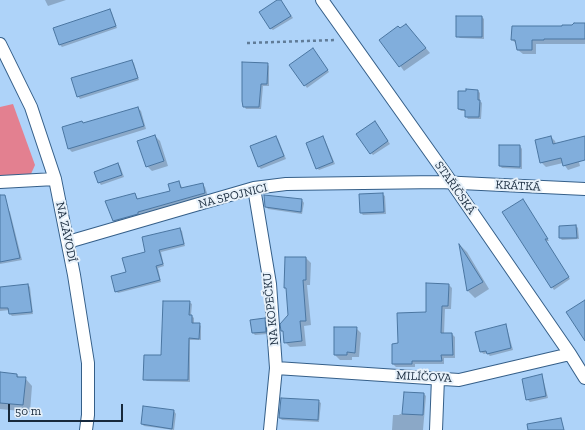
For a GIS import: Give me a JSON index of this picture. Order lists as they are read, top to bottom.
{
  "streets": {
    "street": [
      "KRÁTKÁ",
      "STAŘÍČSKÁ",
      "NA SPOJNICI",
      "NA ZÁVODÍ",
      "NA KOPEČKU",
      "MILÍČOVA"
    ]
  },
  "crossings": [
    ["KRÁTKÁ", "STAŘÍČSKÁ"],
    ["KRÁTKÁ", "NA SPOJNICI"],
    ["STAŘÍČSKÁ", "NA SPOJNICI"],
    ["STAŘÍČSKÁ", "MILÍČOVA"],
    ["NA SPOJNICI", "NA ZÁVODÍ"],
    ["NA SPOJNICI", "NA KOPEČKU"],
    ["NA KOPEČKU", "MILÍČOVA"]
  ],
  "scale_bar": "50 m"
}
